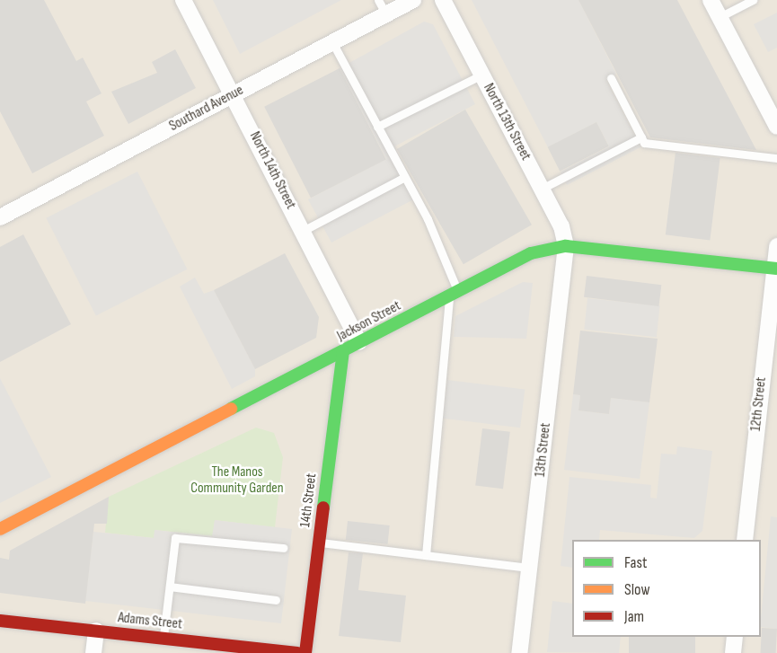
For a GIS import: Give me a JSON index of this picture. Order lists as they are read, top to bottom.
{
  "streets": {
    "street": [
      "Southard Avenue",
      "North 13th Street",
      "North 14th Street",
      "Jackson Street",
      "12th Street",
      "13th Street",
      "14th Street",
      "Adams Street"
    ]
  },
  "crossings": [
    ["Southard Avenue", "North 14th Street"],
    ["North 13th Street", "Jackson Street"],
    ["North 13th Street", "13th Street"],
    ["North 14th Street", "Jackson Street"],
    ["Jackson Street", "12th Street"],
    ["Jackson Street", "13th Street"],
    ["Jackson Street", "14th Street"]
  ],
  "parks": ["The Manos Community Garden"],
  "legend": ["Fast", "Slow", "Jam"]
}
